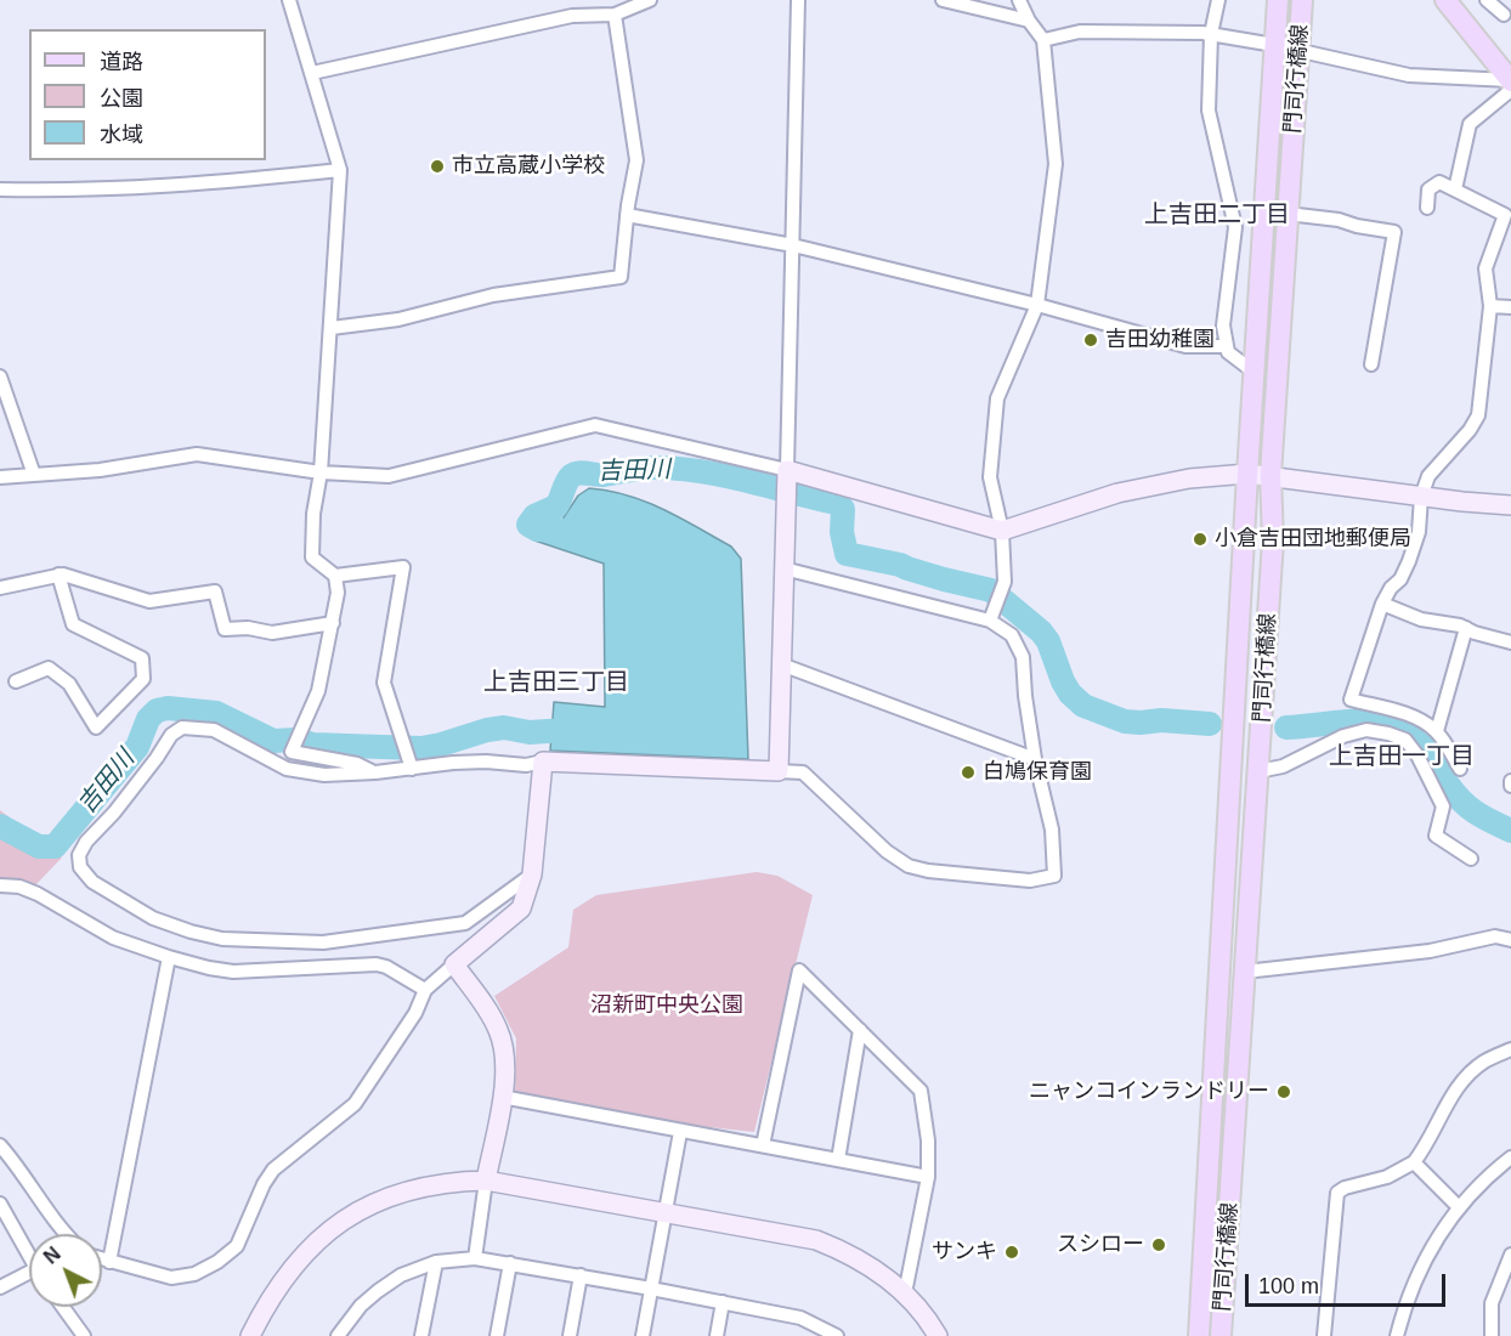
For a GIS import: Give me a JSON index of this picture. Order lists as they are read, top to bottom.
{
  "streets": {
    "main road": ["門司行橋線"]
  },
  "districts": ["上吉田二丁目", "上吉田三丁目", "上吉田一丁目"],
  "water": ["吉田川"],
  "parks": ["沼新町中央公園"],
  "places": [
    "市立高蔵小学校",
    "吉田幼稚園",
    "小倉吉田団地郵便局",
    "白鳩保育園",
    "ニャンコインランドリー",
    "スシロー",
    "サンキ"
  ],
  "legend": ["道路", "公園", "水域"],
  "scale_bar": "100 m",
  "north": "top left"
}
